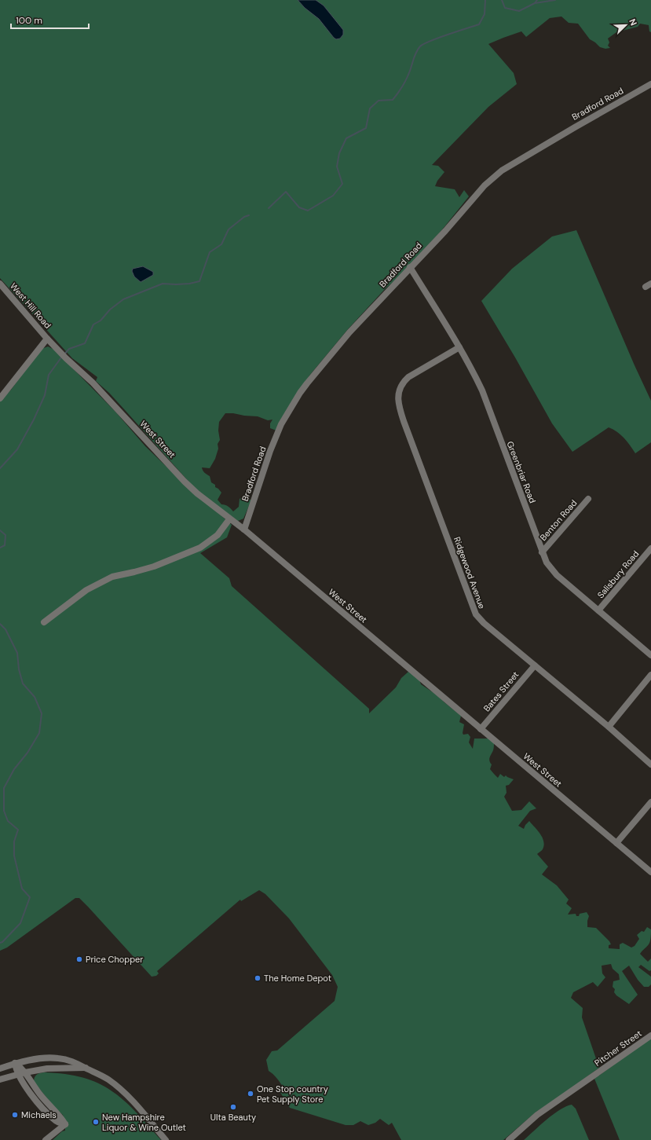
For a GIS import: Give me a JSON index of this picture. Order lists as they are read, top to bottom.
{
  "streets": {
    "street": [
      "Bradford Road",
      "West Hill Road",
      "West Street",
      "Greenbriar Road",
      "Benton Road",
      "Ridgewood Avenue",
      "Salisbury Road",
      "Bates Street",
      "Pitcher Street"
    ]
  },
  "crossings": [
    ["Bradford Road", "West Street"],
    ["Bradford Road", "Greenbriar Road"],
    ["West Hill Road", "West Street"],
    ["West Street", "Bates Street"],
    ["Greenbriar Road", "Benton Road"],
    ["Greenbriar Road", "Ridgewood Avenue"],
    ["Greenbriar Road", "Salisbury Road"],
    ["Ridgewood Avenue", "Bates Street"]
  ],
  "places": [
    "Price Chopper",
    "The Home Depot",
    "One Stop country Pet Supply Store",
    "Ulta Beauty",
    "Michaels",
    "New Hampshire Liquor & Wine Outlet"
  ],
  "scale_bar": "100 m",
  "north": "top right"
}
